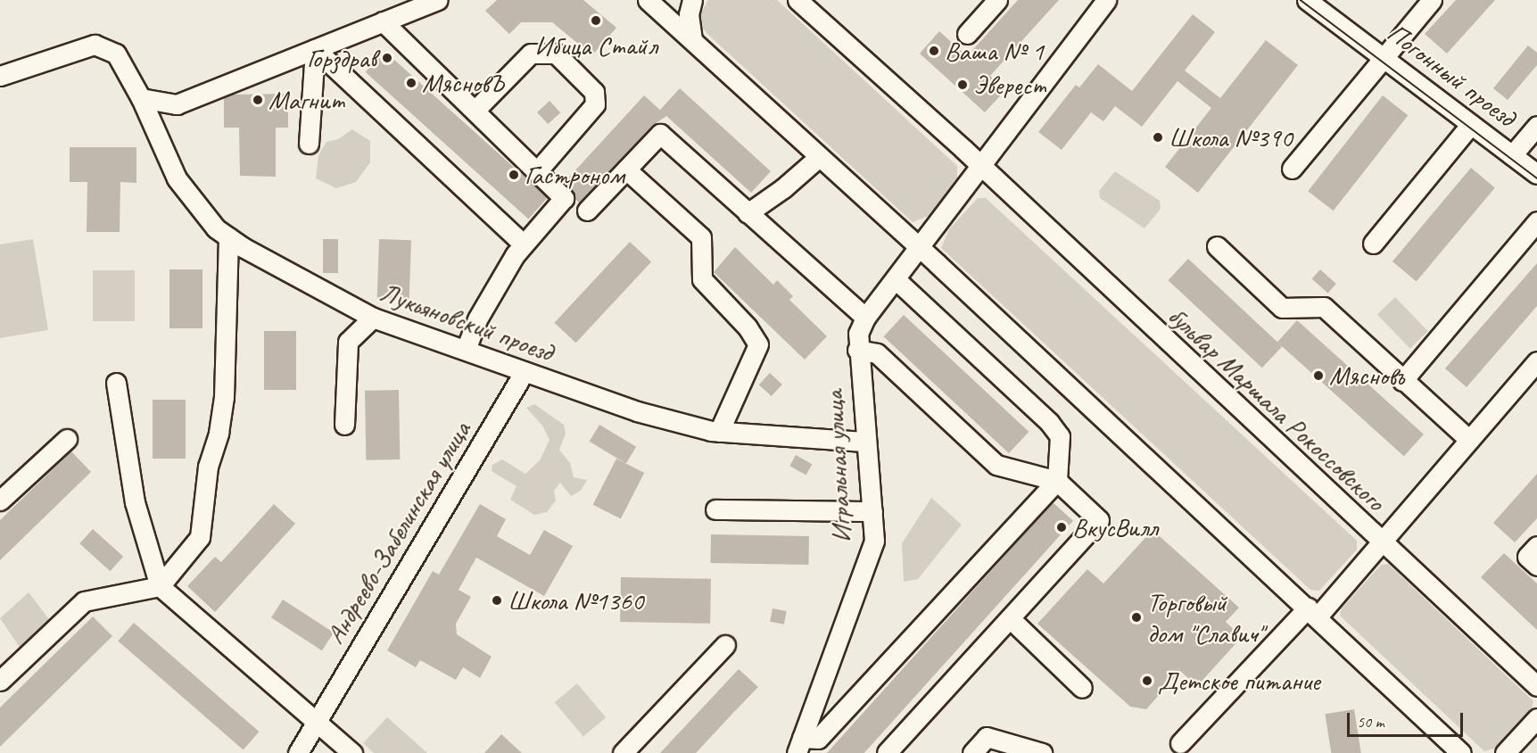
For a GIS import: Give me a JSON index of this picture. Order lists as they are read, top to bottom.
{
  "streets": {
    "street": [
      "Погонный проезд",
      "Лукьяновский проезд",
      "бульвар Маршала Рокоссовского",
      "Игральная улица",
      "Андреево-Забелинская улица"
    ]
  },
  "crossings": [
    ["Лукьяновский проезд", "Игральная улица"],
    ["Лукьяновский проезд", "Андреево-Забелинская улица"]
  ],
  "places": [
    "Ибица Стайл",
    "Ваша № 1",
    "Горздрав",
    "МясновЪ",
    "Эверест",
    "Магнит",
    "Школа №390",
    "Гастроном",
    "Мясновъ",
    "ВкусВилл",
    "Школа №1360",
    "Торговый дом \"Славич\"",
    "Детское питание"
  ],
  "scale_bar": "50 m"
}
